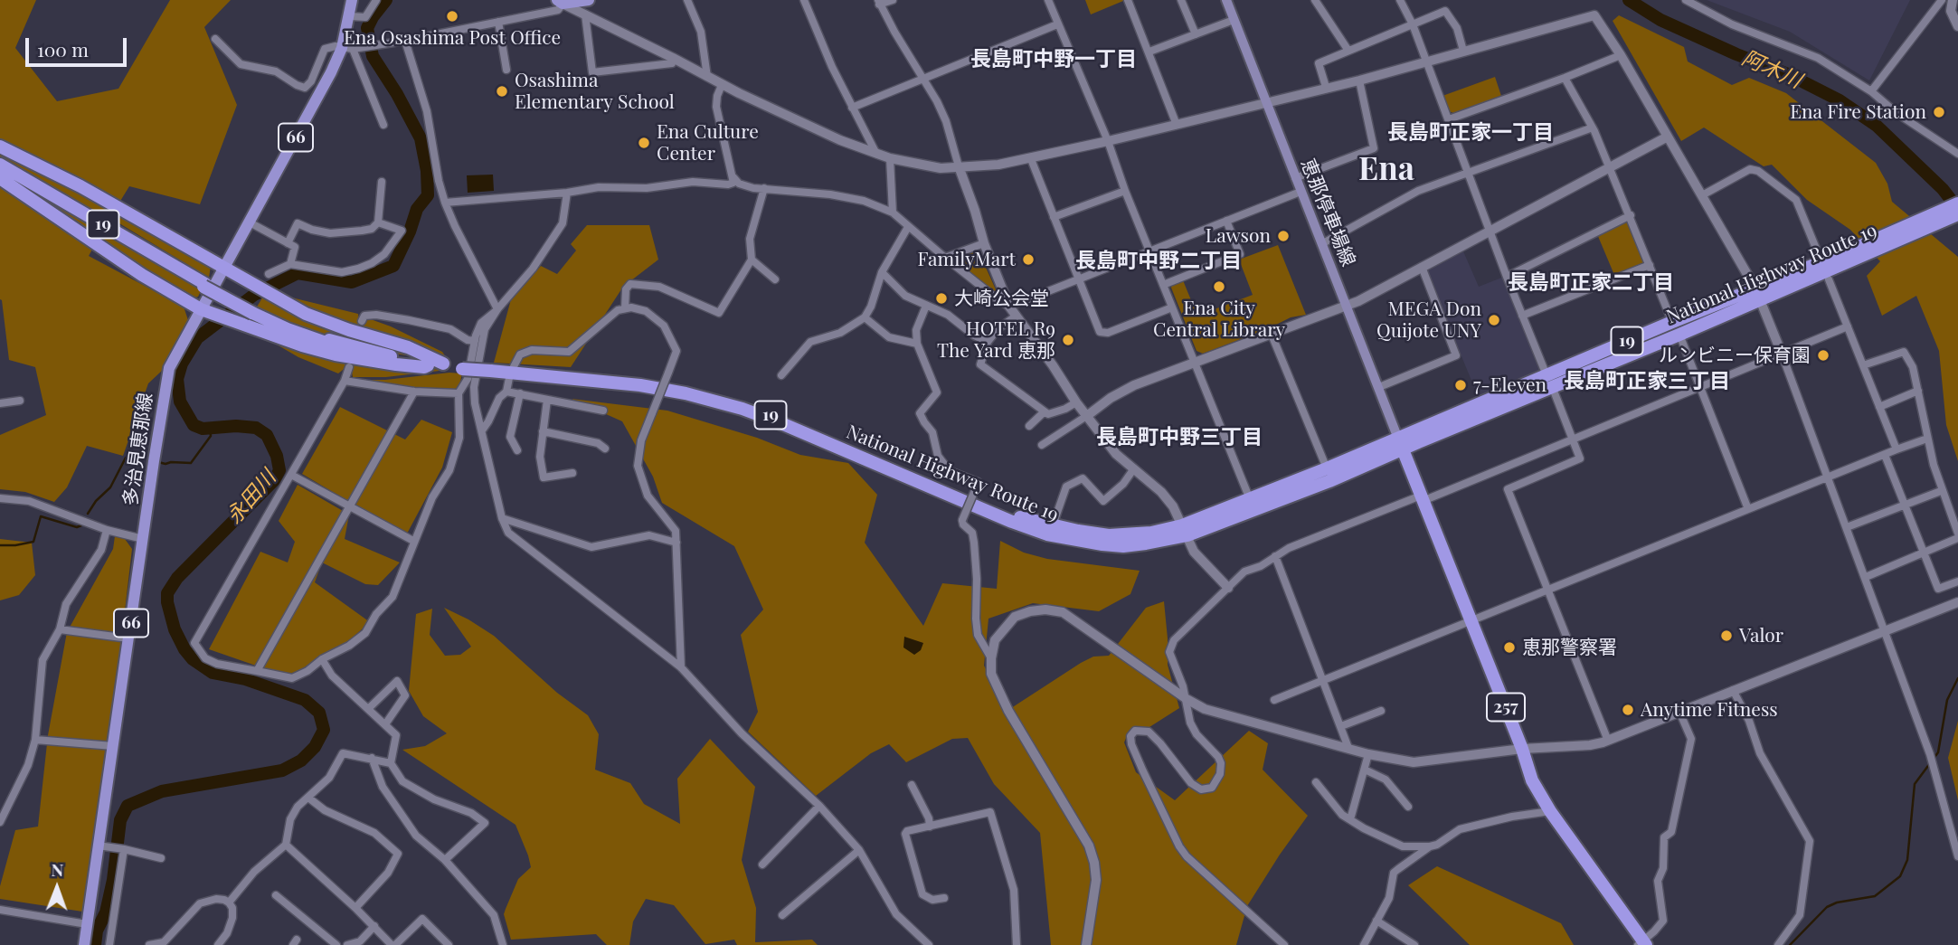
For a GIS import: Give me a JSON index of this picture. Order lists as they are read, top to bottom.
{
  "streets": {
    "highway": ["19", "National Highway Route 19", "257"],
    "main road": ["66", "恵那停車場線", "多治見恵那線"]
  },
  "crossings": [
    ["恵那停車場線", "National Highway Route 19"],
    ["恵那停車場線", "257"],
    ["National Highway Route 19", "257"]
  ],
  "districts": [
    "長島町中野一丁目",
    "長島町正家一丁目",
    "Ena",
    "長島町中野二丁目",
    "長島町正家二丁目",
    "長島町正家三丁目",
    "長島町中野三丁目"
  ],
  "water": ["阿木川", "永田川"],
  "places": [
    "Ena Osashima Post Office",
    "Osashima Elementary School",
    "Ena Fire Station",
    "Ena Culture Center",
    "Lawson",
    "FamilyMart",
    "Ena City Central Library",
    "大崎公会堂",
    "MEGA Don Quijote UNY",
    "HOTEL R9 The Yard 恵那",
    "ルンビニー保育園",
    "7-Eleven",
    "Valor",
    "恵那警察署",
    "Anytime Fitness"
  ],
  "scale_bar": "100 m",
  "north": "top"
}
